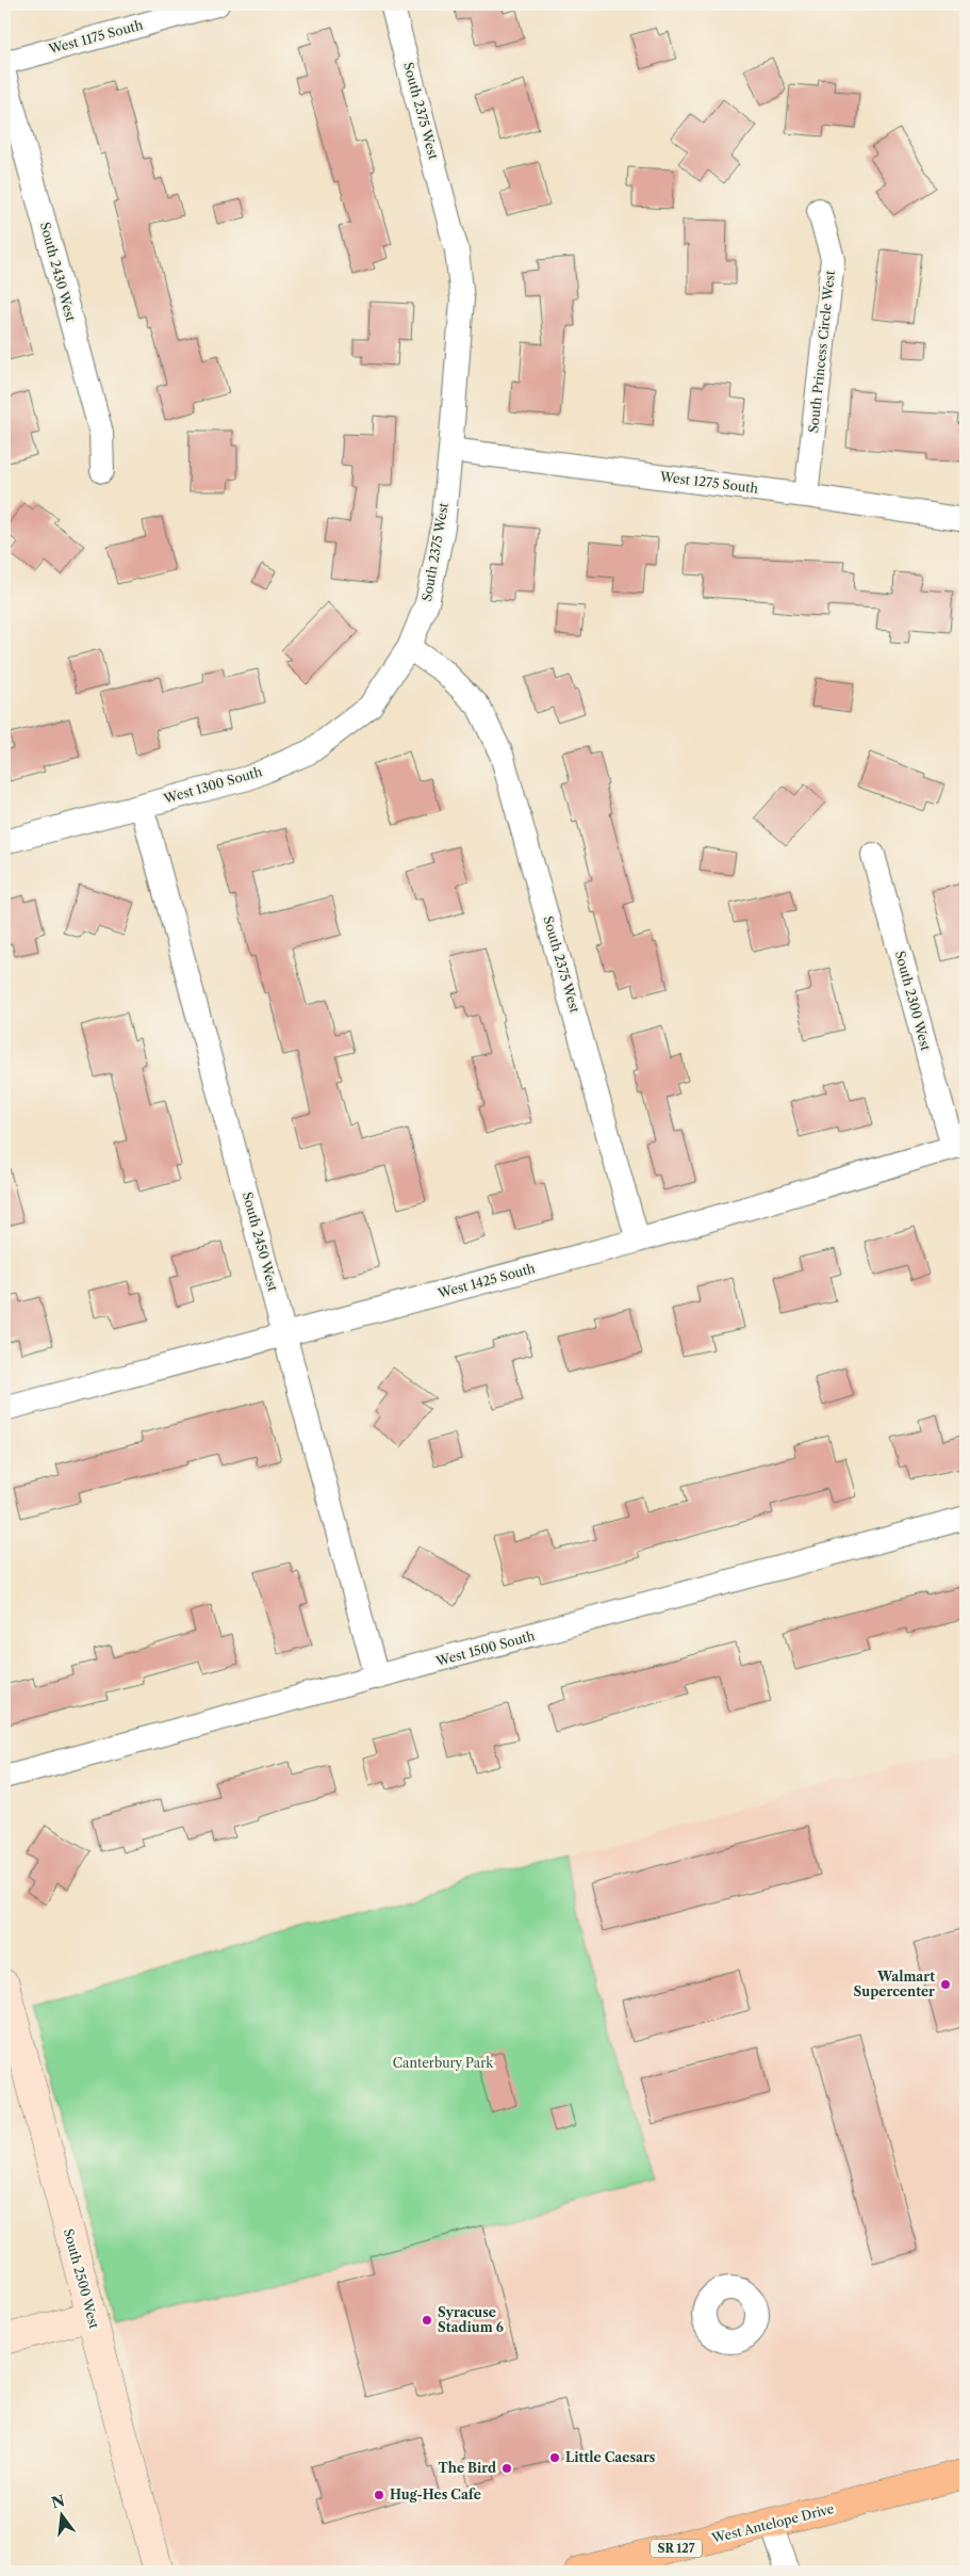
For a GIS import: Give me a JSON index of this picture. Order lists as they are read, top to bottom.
{
  "streets": {
    "main road": ["West Antelope Drive", "SR 127"],
    "street": [
      "West 1175 South",
      "South 2375 West",
      "South 2430 West",
      "South Princess Circle West",
      "West 1275 South",
      "West 1300 South",
      "South 2300 West",
      "South 2450 West",
      "West 1425 South",
      "West 1500 South",
      "South 2500 West"
    ]
  },
  "crossings": [
    ["South 2375 West", "West 1275 South"],
    ["South 2375 West", "West 1300 South"],
    ["South 2375 West", "West 1425 South"],
    ["South Princess Circle West", "West 1275 South"],
    ["West 1300 South", "South 2450 West"],
    ["South 2300 West", "West 1425 South"],
    ["South 2450 West", "West 1425 South"],
    ["South 2450 West", "West 1500 South"]
  ],
  "parks": ["Canterbury Park"],
  "places": [
    "Walmart Supercenter",
    "Syracuse Stadium 6",
    "Little Caesars",
    "The Bird",
    "Hug-Hes Cafe"
  ],
  "north": "top"
}
